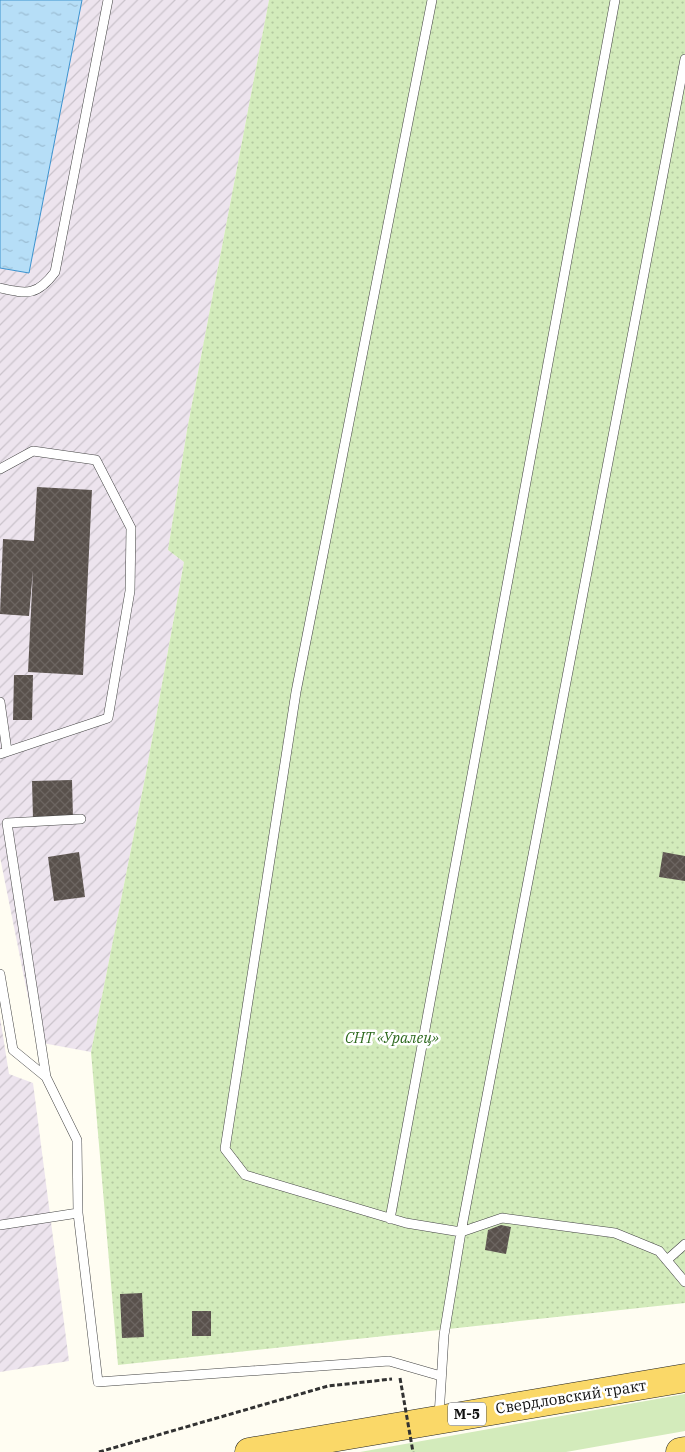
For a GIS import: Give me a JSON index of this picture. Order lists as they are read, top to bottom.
{
  "streets": {
    "main road": ["Свердловский тракт", "М-5"]
  },
  "parks": ["СНТ «Уралец»"]
}
